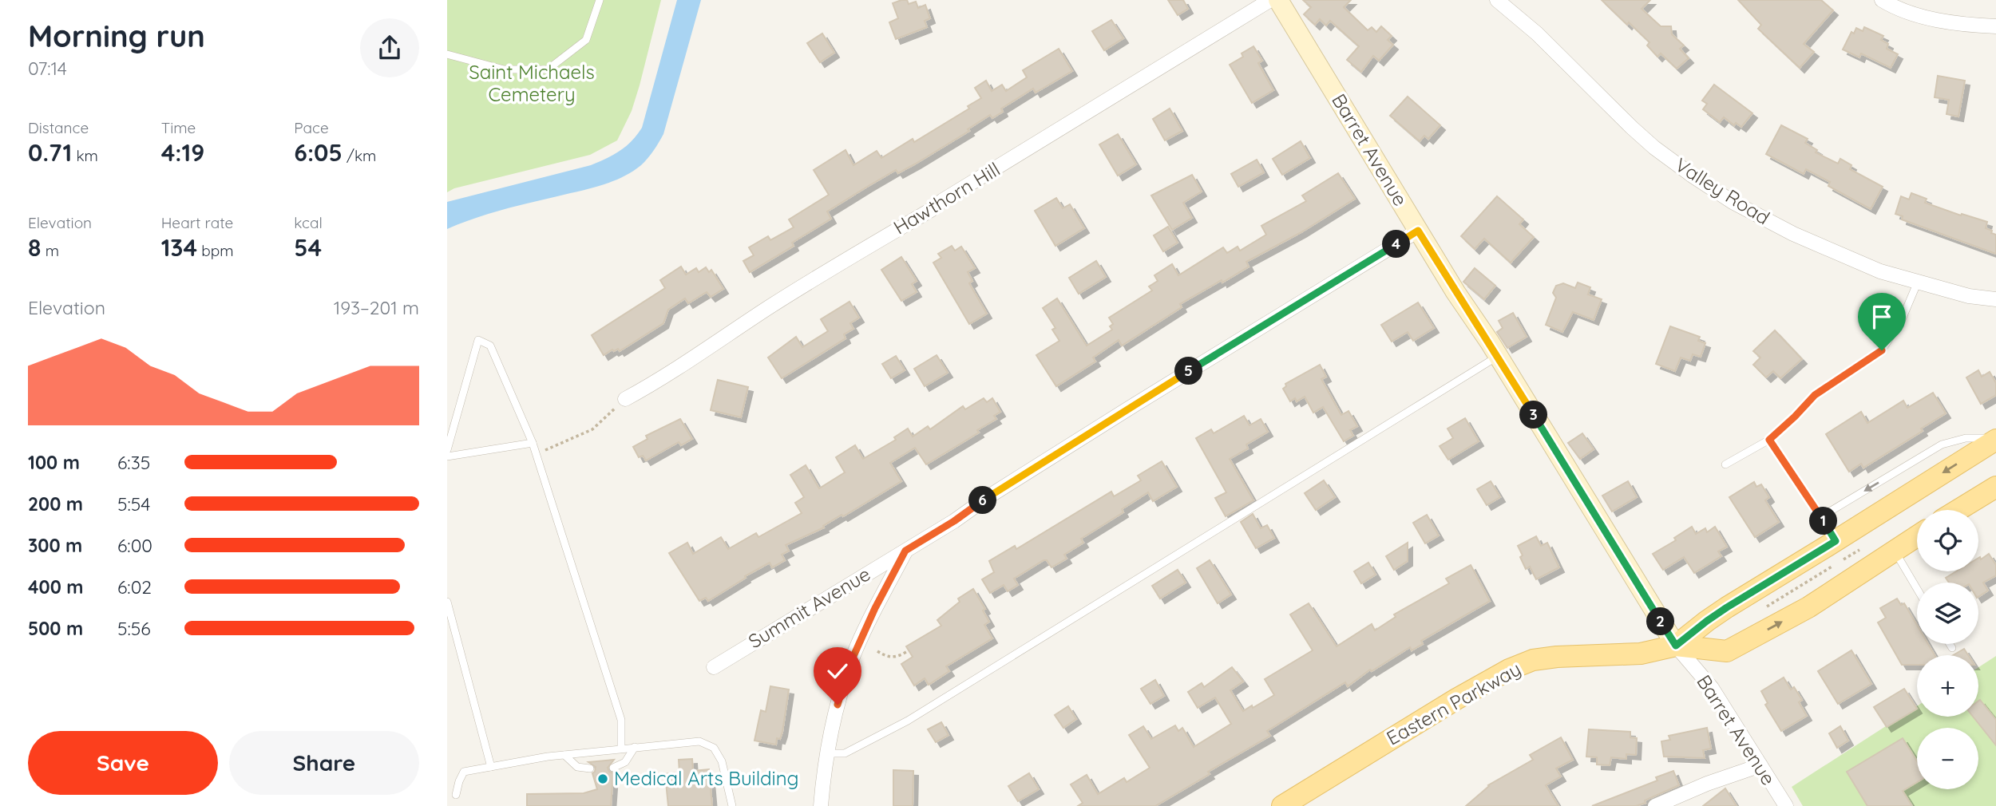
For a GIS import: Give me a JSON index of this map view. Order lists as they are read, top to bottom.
{
  "streets": {
    "main road": ["Eastern Parkway"],
    "street": [
      "Barret Avenue",
      "Valley Road",
      "Hawthorn Hill",
      "Summit Avenue"
    ]
  },
  "crossings": [
    ["Barret Avenue", "Summit Avenue"],
    ["Barret Avenue", "Eastern Parkway"]
  ],
  "parks": ["Saint Michaels Cemetery"],
  "places": ["Medical Arts Building"],
  "page": {
    "heading": ["Morning run", "07:14"],
    "stats": [
      ["Distance", "0.71 km"],
      ["Time", "4:19"],
      ["Pace", "6:05 /km"],
      ["Elevation", "8 m"],
      ["Heart rate", "134 bpm"],
      ["kcal", "54"]
    ],
    "pins": [
      "4",
      "5",
      "3",
      "6",
      "1",
      "2"
    ],
    "chart": ["Elevation", "193–201 m"],
    "list": [
      {
        "name": "100 m",
        "note": "6:35"
      },
      {
        "name": "200 m",
        "note": "5:54"
      },
      {
        "name": "300 m",
        "note": "6:00"
      },
      {
        "name": "400 m",
        "note": "6:02"
      },
      {
        "name": "500 m",
        "note": "5:56"
      }
    ],
    "map_buttons": ["+", "−"],
    "buttons": ["Save", "Share"]
  }
}
